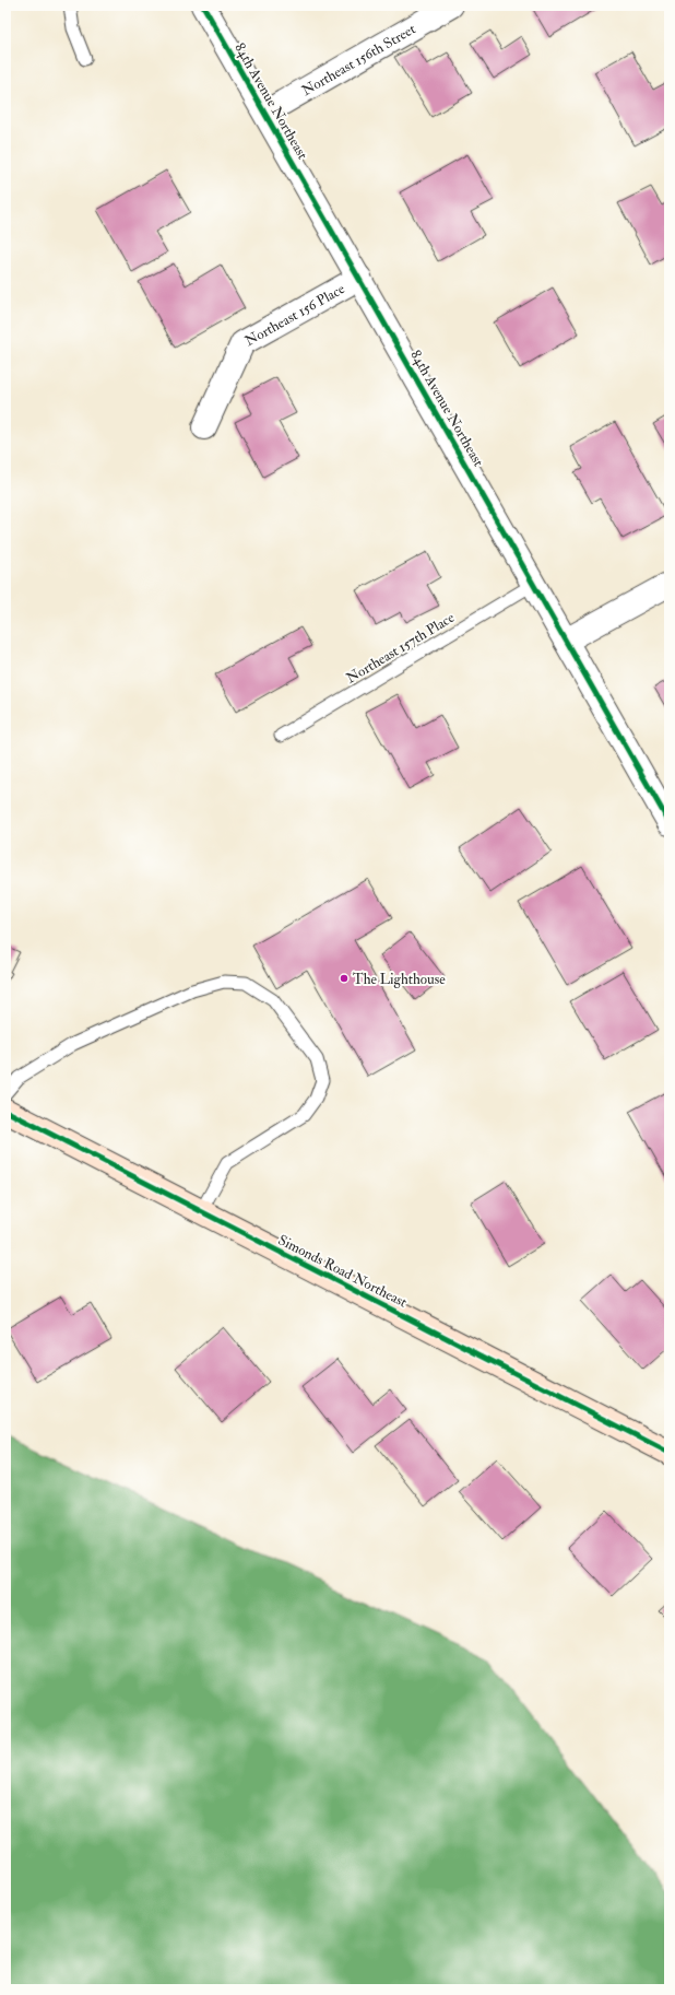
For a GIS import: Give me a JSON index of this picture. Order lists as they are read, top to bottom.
{
  "streets": {
    "main road": ["Simonds Road Northeast"],
    "street": ["Northeast 156th Street", "84th Avenue Northeast", "Northeast 156 Place"],
    "lane": ["Northeast 157th Place"]
  },
  "crossings": [
    ["Northeast 156th Street", "84th Avenue Northeast"],
    ["84th Avenue Northeast", "Northeast 156 Place"],
    ["84th Avenue Northeast", "Northeast 157th Place"]
  ],
  "places": ["The Lighthouse"]
}
